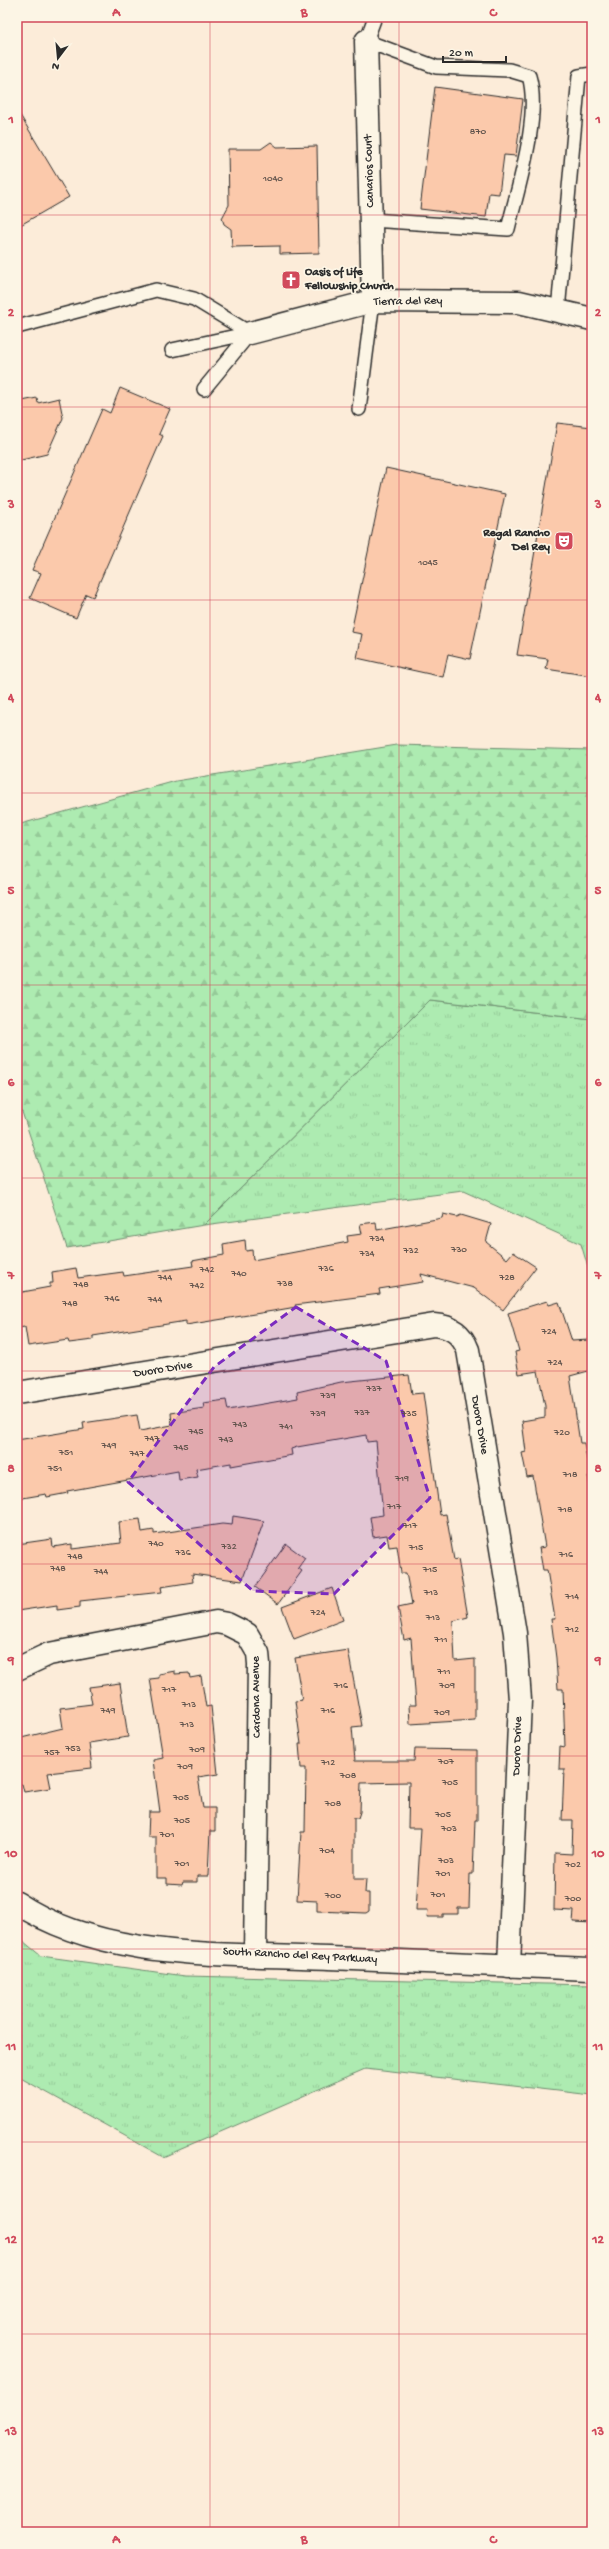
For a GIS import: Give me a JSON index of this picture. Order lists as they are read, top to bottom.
{
  "streets": {
    "street": [
      "Canarios Court",
      "Tierra del Rey",
      "Duoro Drive",
      "Cardona Avenue",
      "South Rancho del Rey Parkway"
    ]
  },
  "crossings": [
    ["Canarios Court", "Tierra del Rey"],
    ["Duoro Drive", "South Rancho del Rey Parkway"],
    ["Cardona Avenue", "South Rancho del Rey Parkway"]
  ],
  "places": {
    "church": ["Oasis of Life Fellowship Church"],
    "theatre": ["Regal Rancho Del Rey"]
  },
  "house_numbers": [
    "870",
    "1040",
    "1045",
    "734",
    "730",
    "732",
    "734",
    "736",
    "742",
    "740",
    "744",
    "728",
    "738",
    "748",
    "742",
    "746",
    "744",
    "748",
    "724",
    "724",
    "737",
    "739",
    "737",
    "739",
    "735",
    "743",
    "741",
    "745",
    "720",
    "747",
    "743",
    "749",
    "745",
    "751",
    "747",
    "751",
    "718",
    "719",
    "717",
    "718",
    "717",
    "740",
    "732",
    "715",
    "736",
    "716",
    "748",
    "748",
    "715",
    "744",
    "713",
    "714",
    "724",
    "713",
    "712",
    "711",
    "711",
    "716",
    "709",
    "717",
    "713",
    "749",
    "716",
    "709",
    "713",
    "753",
    "709",
    "757",
    "707",
    "712",
    "709",
    "708",
    "705",
    "705",
    "708",
    "705",
    "705",
    "703",
    "701",
    "704",
    "703",
    "701",
    "702",
    "701",
    "701",
    "700",
    "700"
  ],
  "scale_bar": "20 m",
  "north": "bottom",
  "grid": {
    "columns": ["A", "B", "C"],
    "rows": [
      "1",
      "2",
      "3",
      "4",
      "5",
      "6",
      "7",
      "8",
      "9",
      "10",
      "11",
      "12",
      "13"
    ]
  }
}
